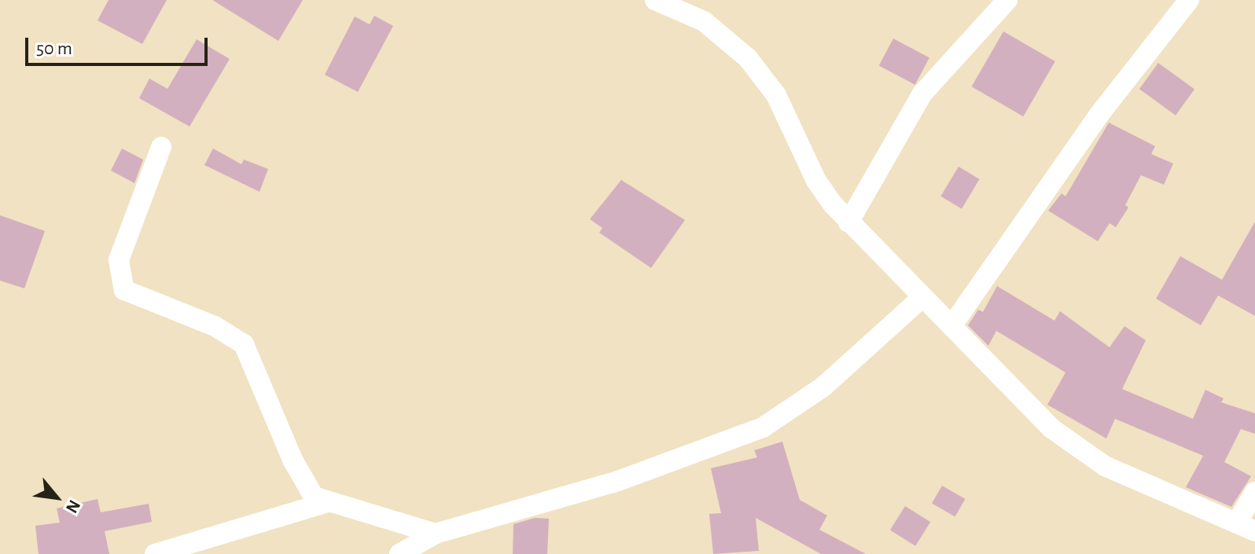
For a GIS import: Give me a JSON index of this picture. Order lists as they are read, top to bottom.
{
  "scale_bar": "50 m",
  "north": "bottom right"
}
